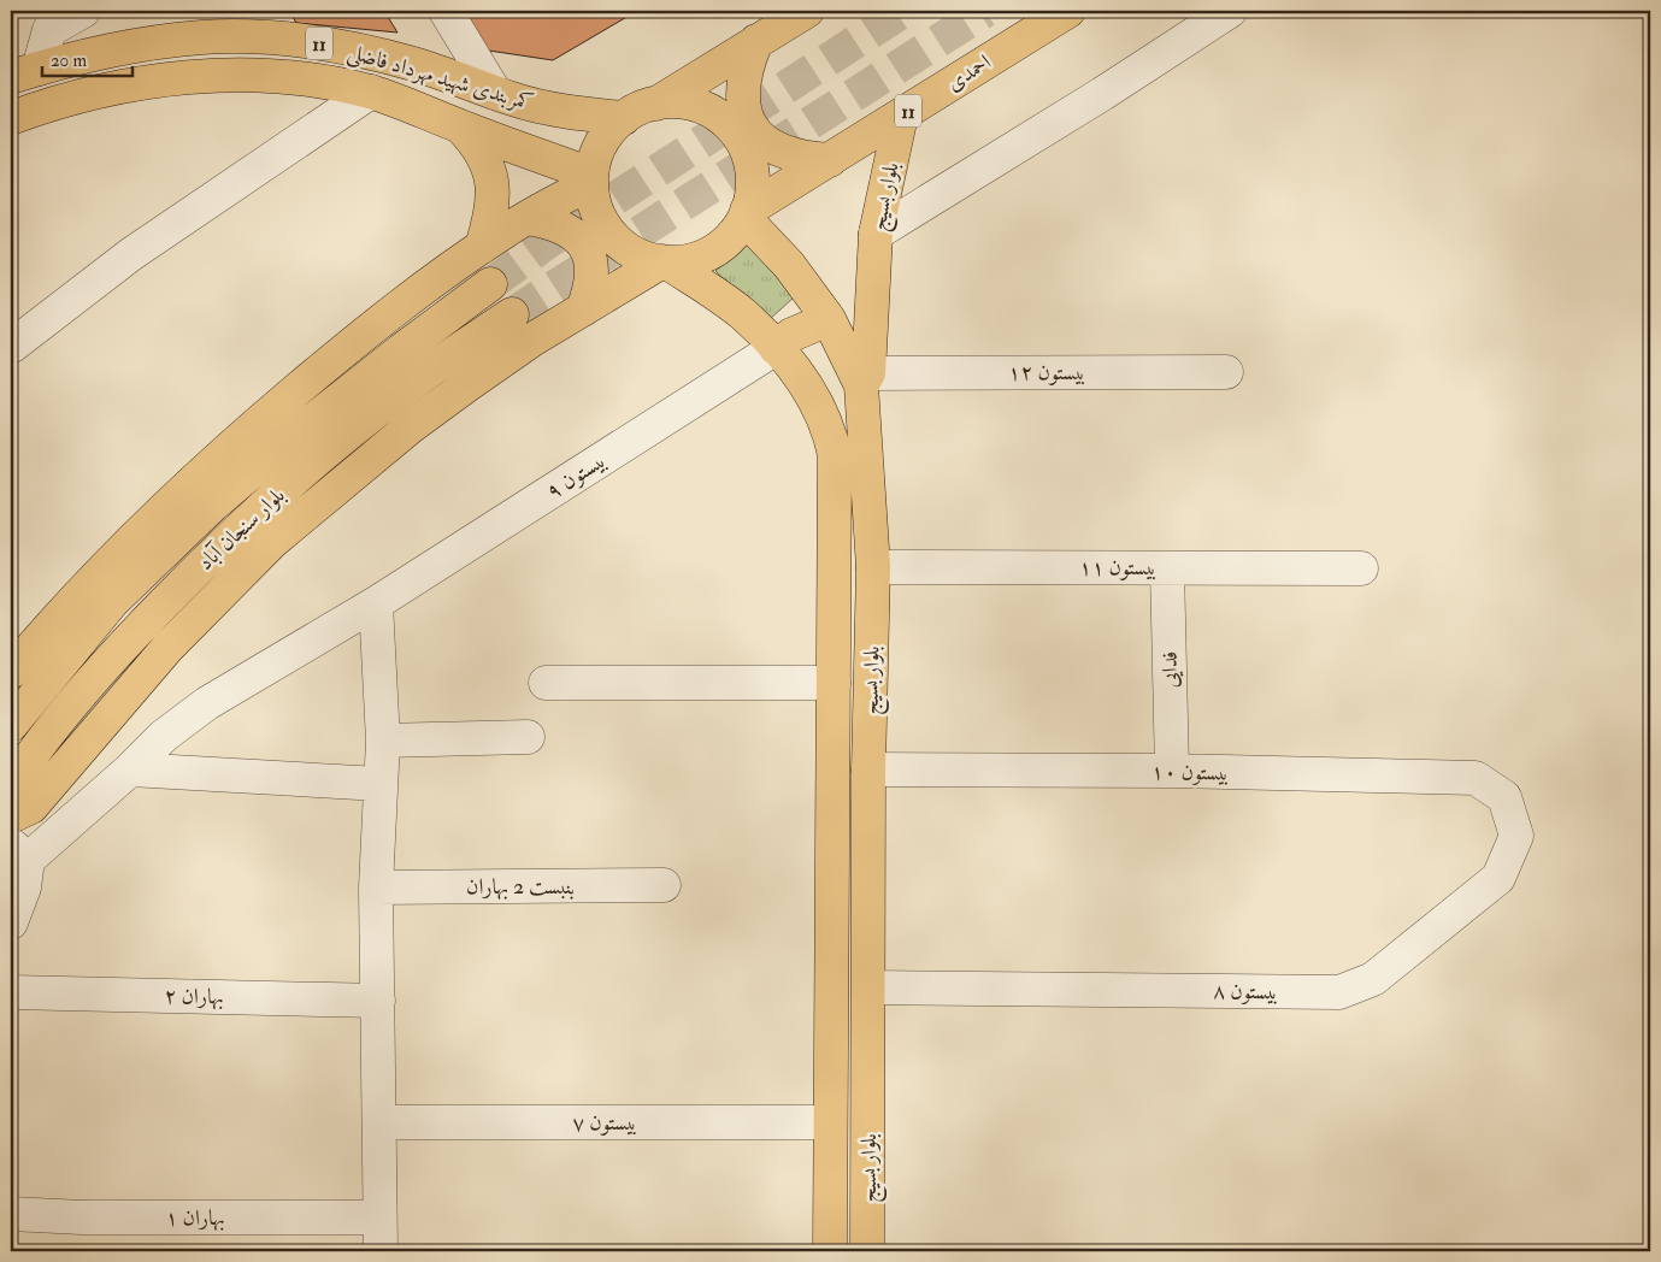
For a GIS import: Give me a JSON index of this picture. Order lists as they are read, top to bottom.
{
  "streets": {
    "main road": [
      "11",
      "احمدی",
      "کمربندی شهید مهرداد فاضلی",
      "بلوار بسیج",
      "بلوار سنجان آباد"
    ],
    "street": [
      "بیستون ۱۲",
      "بیستون ۹",
      "بیستون ۱۱",
      "فدایی",
      "بیستون ۱۰",
      "بنبست 2 بهاران",
      "بیستون ۸",
      "بهاران ۲",
      "بیستون ۷",
      "بهاران ۱"
    ]
  },
  "crossings": [
    ["11", "احمدی"],
    ["11", "کمربندی شهید مهرداد فاضلی"],
    ["11", "بلوار بسیج"],
    ["احمدی", "کمربندی شهید مهرداد فاضلی"],
    ["احمدی", "بلوار بسیج"],
    ["کمربندی شهید مهرداد فاضلی", "بلوار بسیج"],
    ["بلوار بسیج", "بیستون ۱۲"],
    ["بلوار بسیج", "بیستون ۹"],
    ["بلوار بسیج", "بیستون ۱۱"],
    ["بلوار بسیج", "بیستون ۱۰"],
    ["بلوار بسیج", "بیستون ۸"],
    ["بلوار بسیج", "بیستون ۷"],
    ["بیستون ۱۱", "فدایی"],
    ["فدایی", "بیستون ۱۰"],
    ["بیستون ۱۰", "بیستون ۸"]
  ],
  "scale_bar": "20 m"
}
